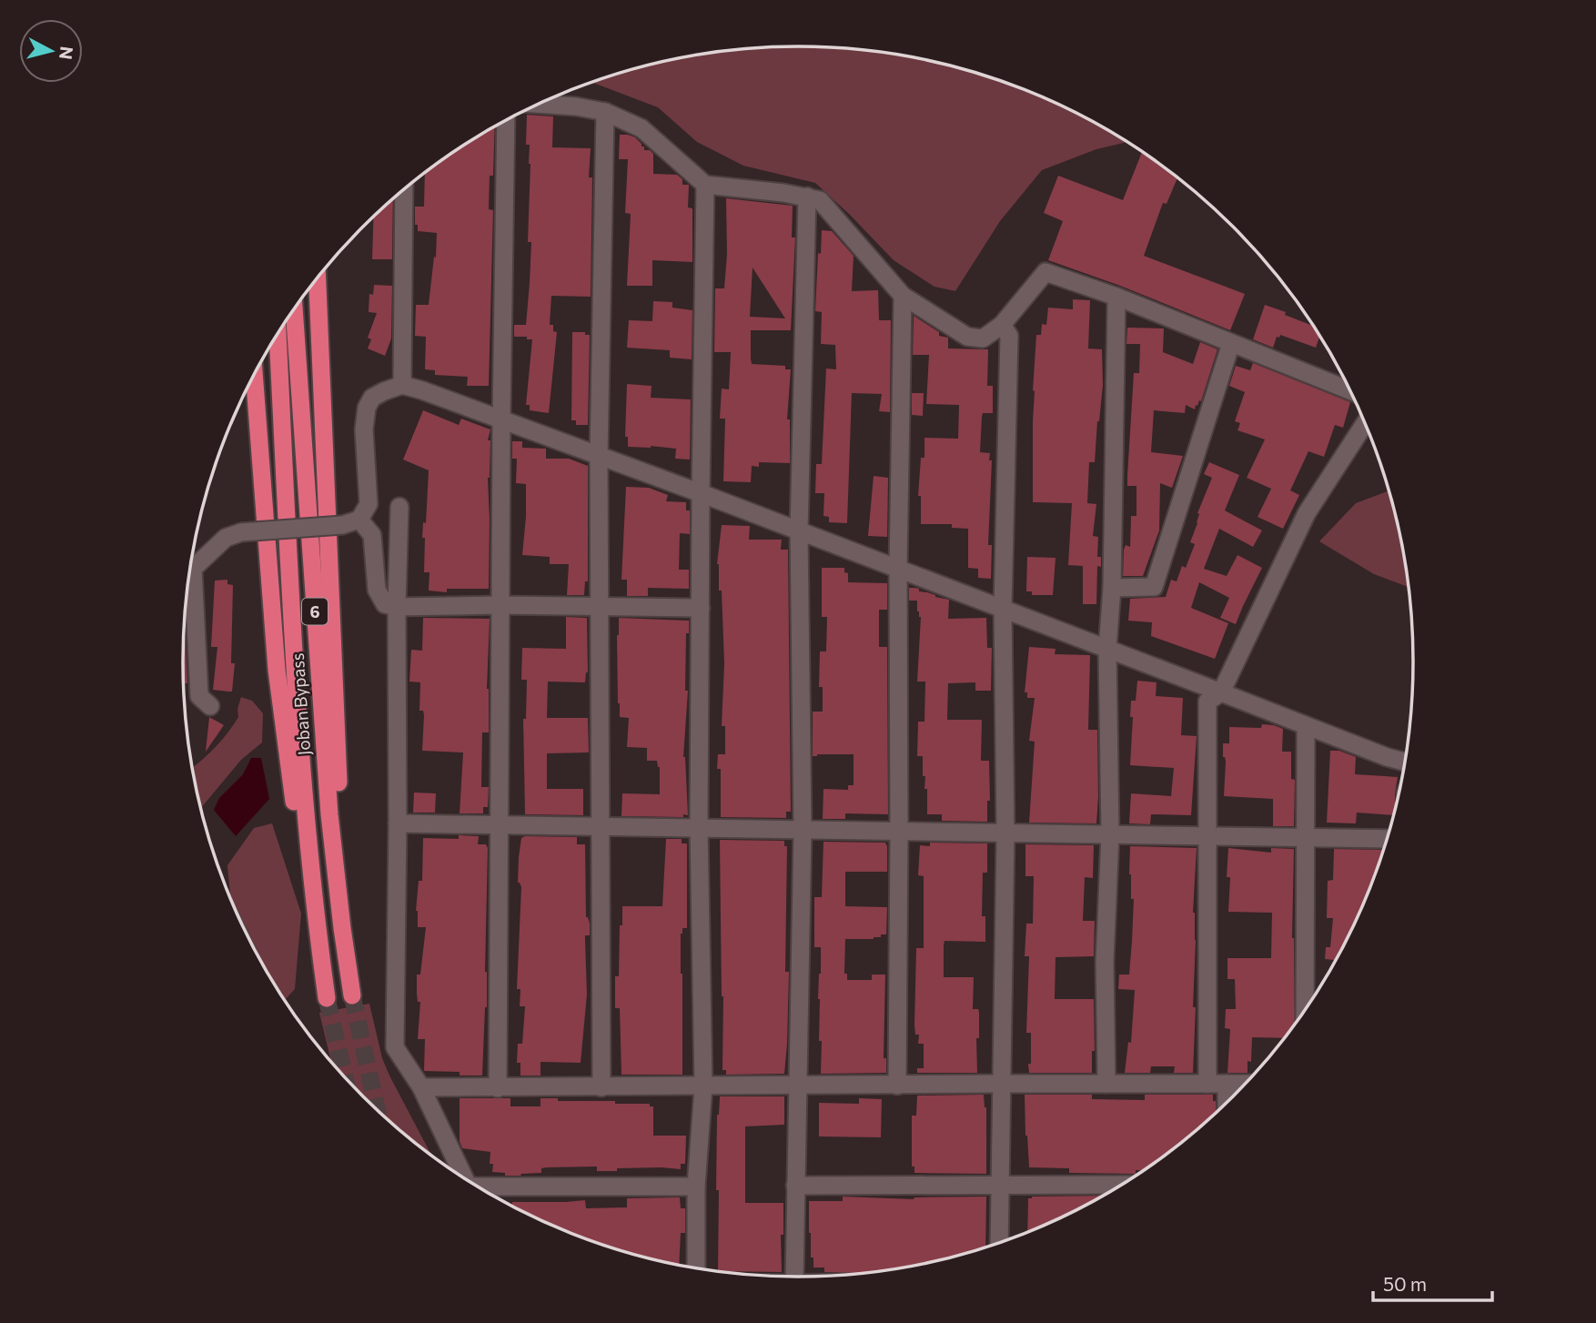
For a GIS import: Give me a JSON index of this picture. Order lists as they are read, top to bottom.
{
  "streets": {
    "highway": ["6", "Joban Bypass"]
  },
  "scale_bar": "50 m",
  "north": "right"
}
